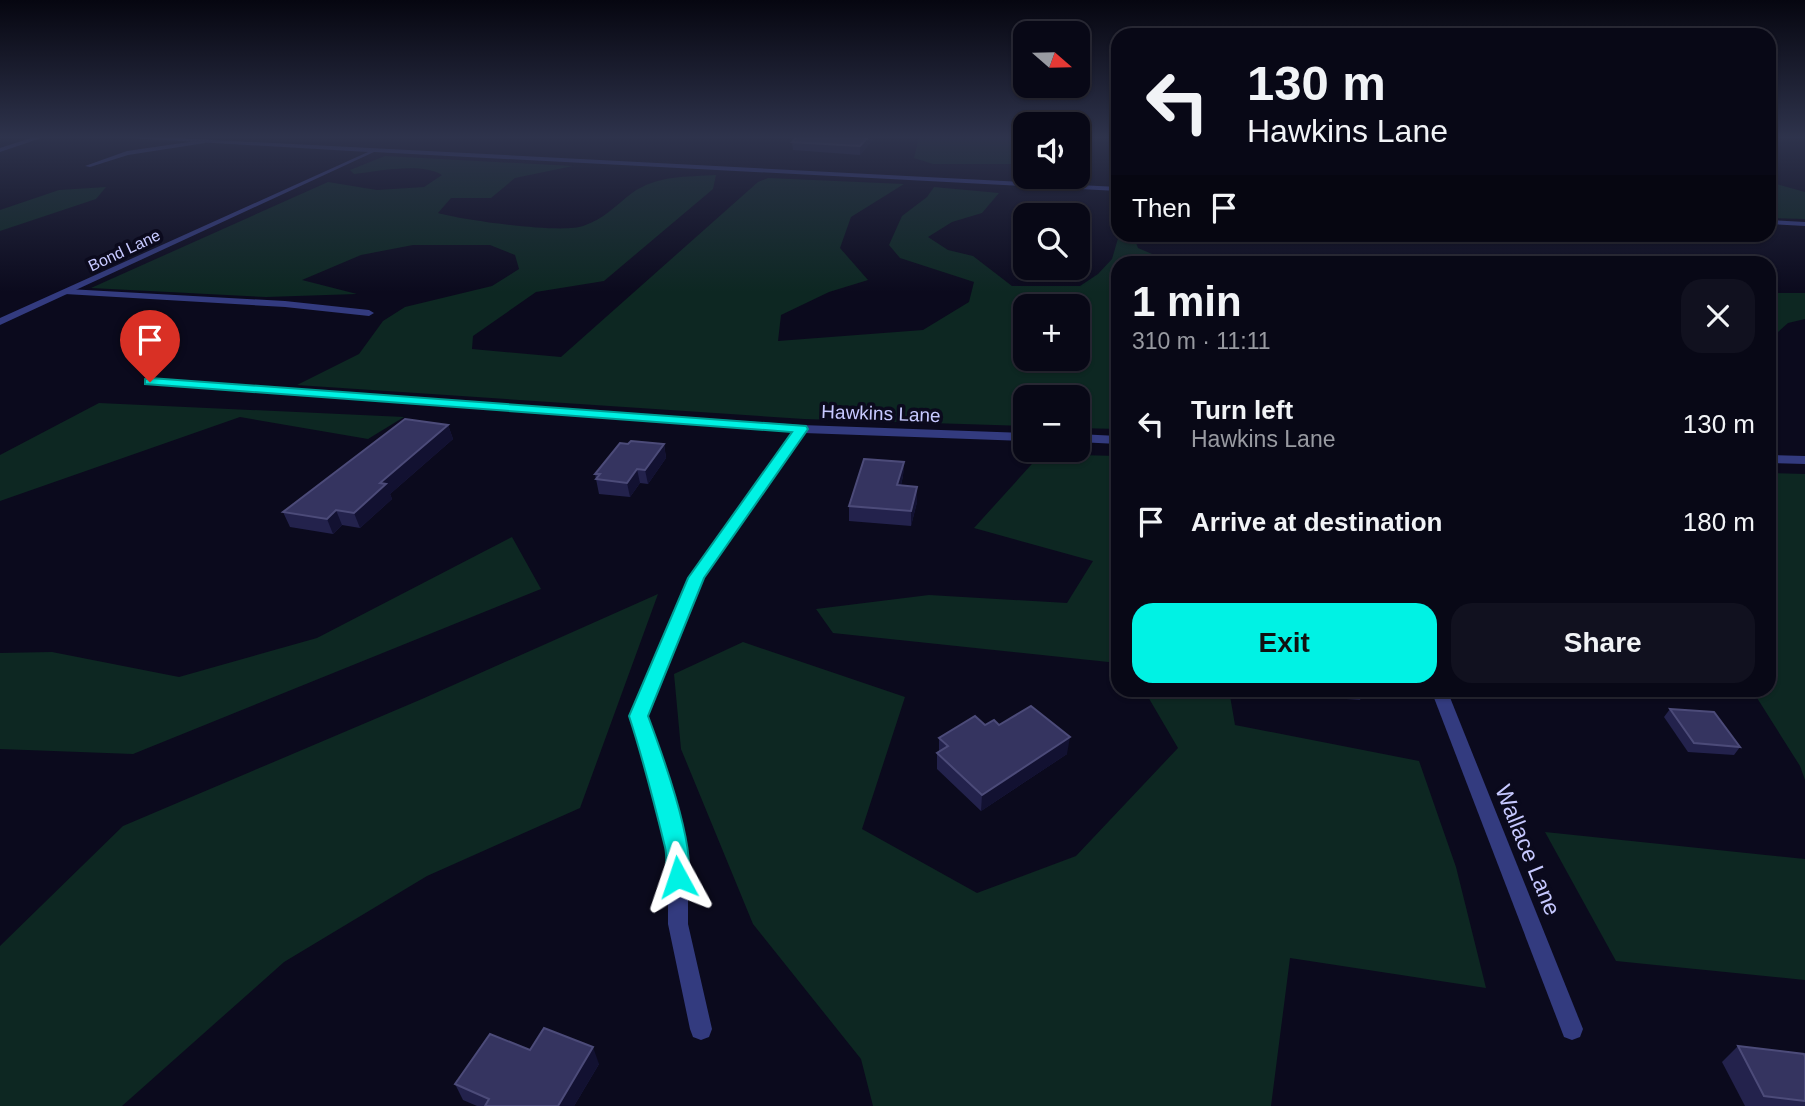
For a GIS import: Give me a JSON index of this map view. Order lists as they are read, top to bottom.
{
  "streets": {
    "street": ["Bond Lane", "Hawkins Lane", "Wallace Lane"]
  },
  "north": "right",
  "page": {
    "map_buttons": ["+", "−"],
    "turn": ["130 m", "Hawkins Lane"],
    "then": "Then",
    "heading": ["1 min", "310 m · 11:11"],
    "list": [
      {
        "name": "Turn left",
        "note": "Hawkins Lane",
        "value": "130 m"
      },
      {
        "name": "Arrive at destination",
        "value": "180 m"
      }
    ],
    "buttons": ["Exit", "Share"]
  }
}
